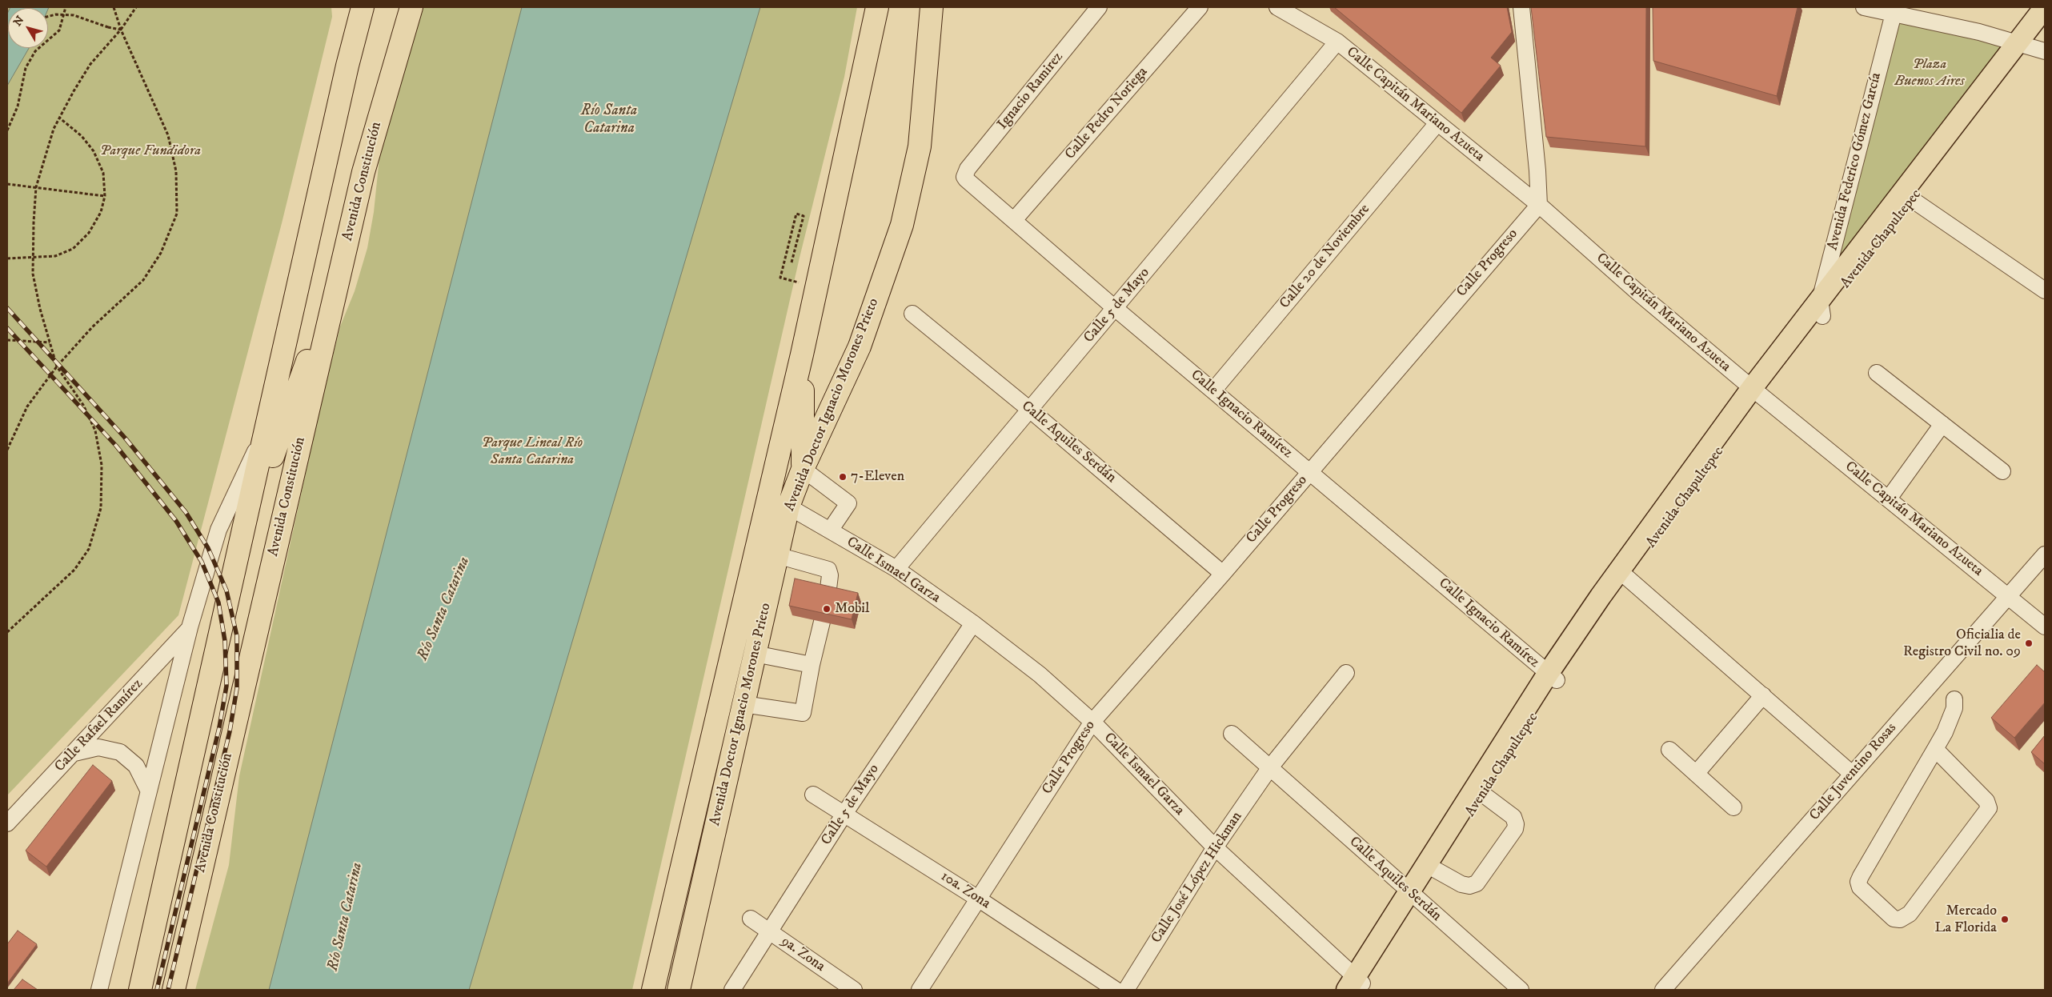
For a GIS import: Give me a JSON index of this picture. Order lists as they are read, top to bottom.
{
  "streets": {
    "highway": ["Avenida Constitución", "Avenida Doctor Ignacio Morones Prieto"],
    "main road": ["Avenida Chapultepec"],
    "street": [
      "Ignacio Ramirez",
      "Calle Capitán Mariano Azueta",
      "Calle Pedro Noriega",
      "Avenida Federico Gómez García",
      "Calle 20 de Noviembre",
      "Calle Progreso",
      "Calle 5 de Mayo",
      "Calle Ignacio Ramírez",
      "Calle Aquiles Serdán",
      "Calle Ismael Garza",
      "Calle Rafael Ramírez",
      "Calle Juventino Rosas",
      "Calle José López Hickman",
      "10a. Zona",
      "9a. Zona"
    ]
  },
  "crossings": [
    ["Ignacio Ramirez", "Calle Ignacio Ramírez"],
    ["Calle Capitán Mariano Azueta", "Avenida Chapultepec"],
    ["Calle Capitán Mariano Azueta", "Calle 20 de Noviembre"],
    ["Calle Capitán Mariano Azueta", "Calle Progreso"],
    ["Calle Capitán Mariano Azueta", "Calle 5 de Mayo"],
    ["Calle Capitán Mariano Azueta", "Calle Juventino Rosas"],
    ["Calle Pedro Noriega", "Calle Ignacio Ramírez"],
    ["Avenida Federico Gómez García", "Avenida Chapultepec"],
    ["Avenida Chapultepec", "Calle Ignacio Ramírez"],
    ["Avenida Chapultepec", "Calle Aquiles Serdán"],
    ["Avenida Chapultepec", "Calle Ismael Garza"],
    ["Calle 20 de Noviembre", "Calle Ignacio Ramírez"],
    ["Calle Progreso", "Calle Ignacio Ramírez"],
    ["Calle Progreso", "Calle Aquiles Serdán"],
    ["Calle Progreso", "Calle Ismael Garza"],
    ["Calle Progreso", "10a. Zona"],
    ["Calle 5 de Mayo", "Calle Ignacio Ramírez"],
    ["Calle 5 de Mayo", "Calle Aquiles Serdán"],
    ["Calle 5 de Mayo", "Calle Ismael Garza"],
    ["Calle 5 de Mayo", "10a. Zona"],
    ["Calle 5 de Mayo", "9a. Zona"],
    ["Avenida Doctor Ignacio Morones Prieto", "Calle Ismael Garza"],
    ["Calle Aquiles Serdán", "Calle José López Hickman"],
    ["Calle Ismael Garza", "Calle José López Hickman"]
  ],
  "water": ["Río Santa Catarina"],
  "parks": ["Plaza Buenos Aires", "Parque Fundidora", "Parque Lineal Río Santa Catarina"],
  "places": [
    "7-Eleven",
    "Mobil",
    "Oficialia de Registro Civil no. 09",
    "Mercado La Florida"
  ],
  "north": "top left"
}
